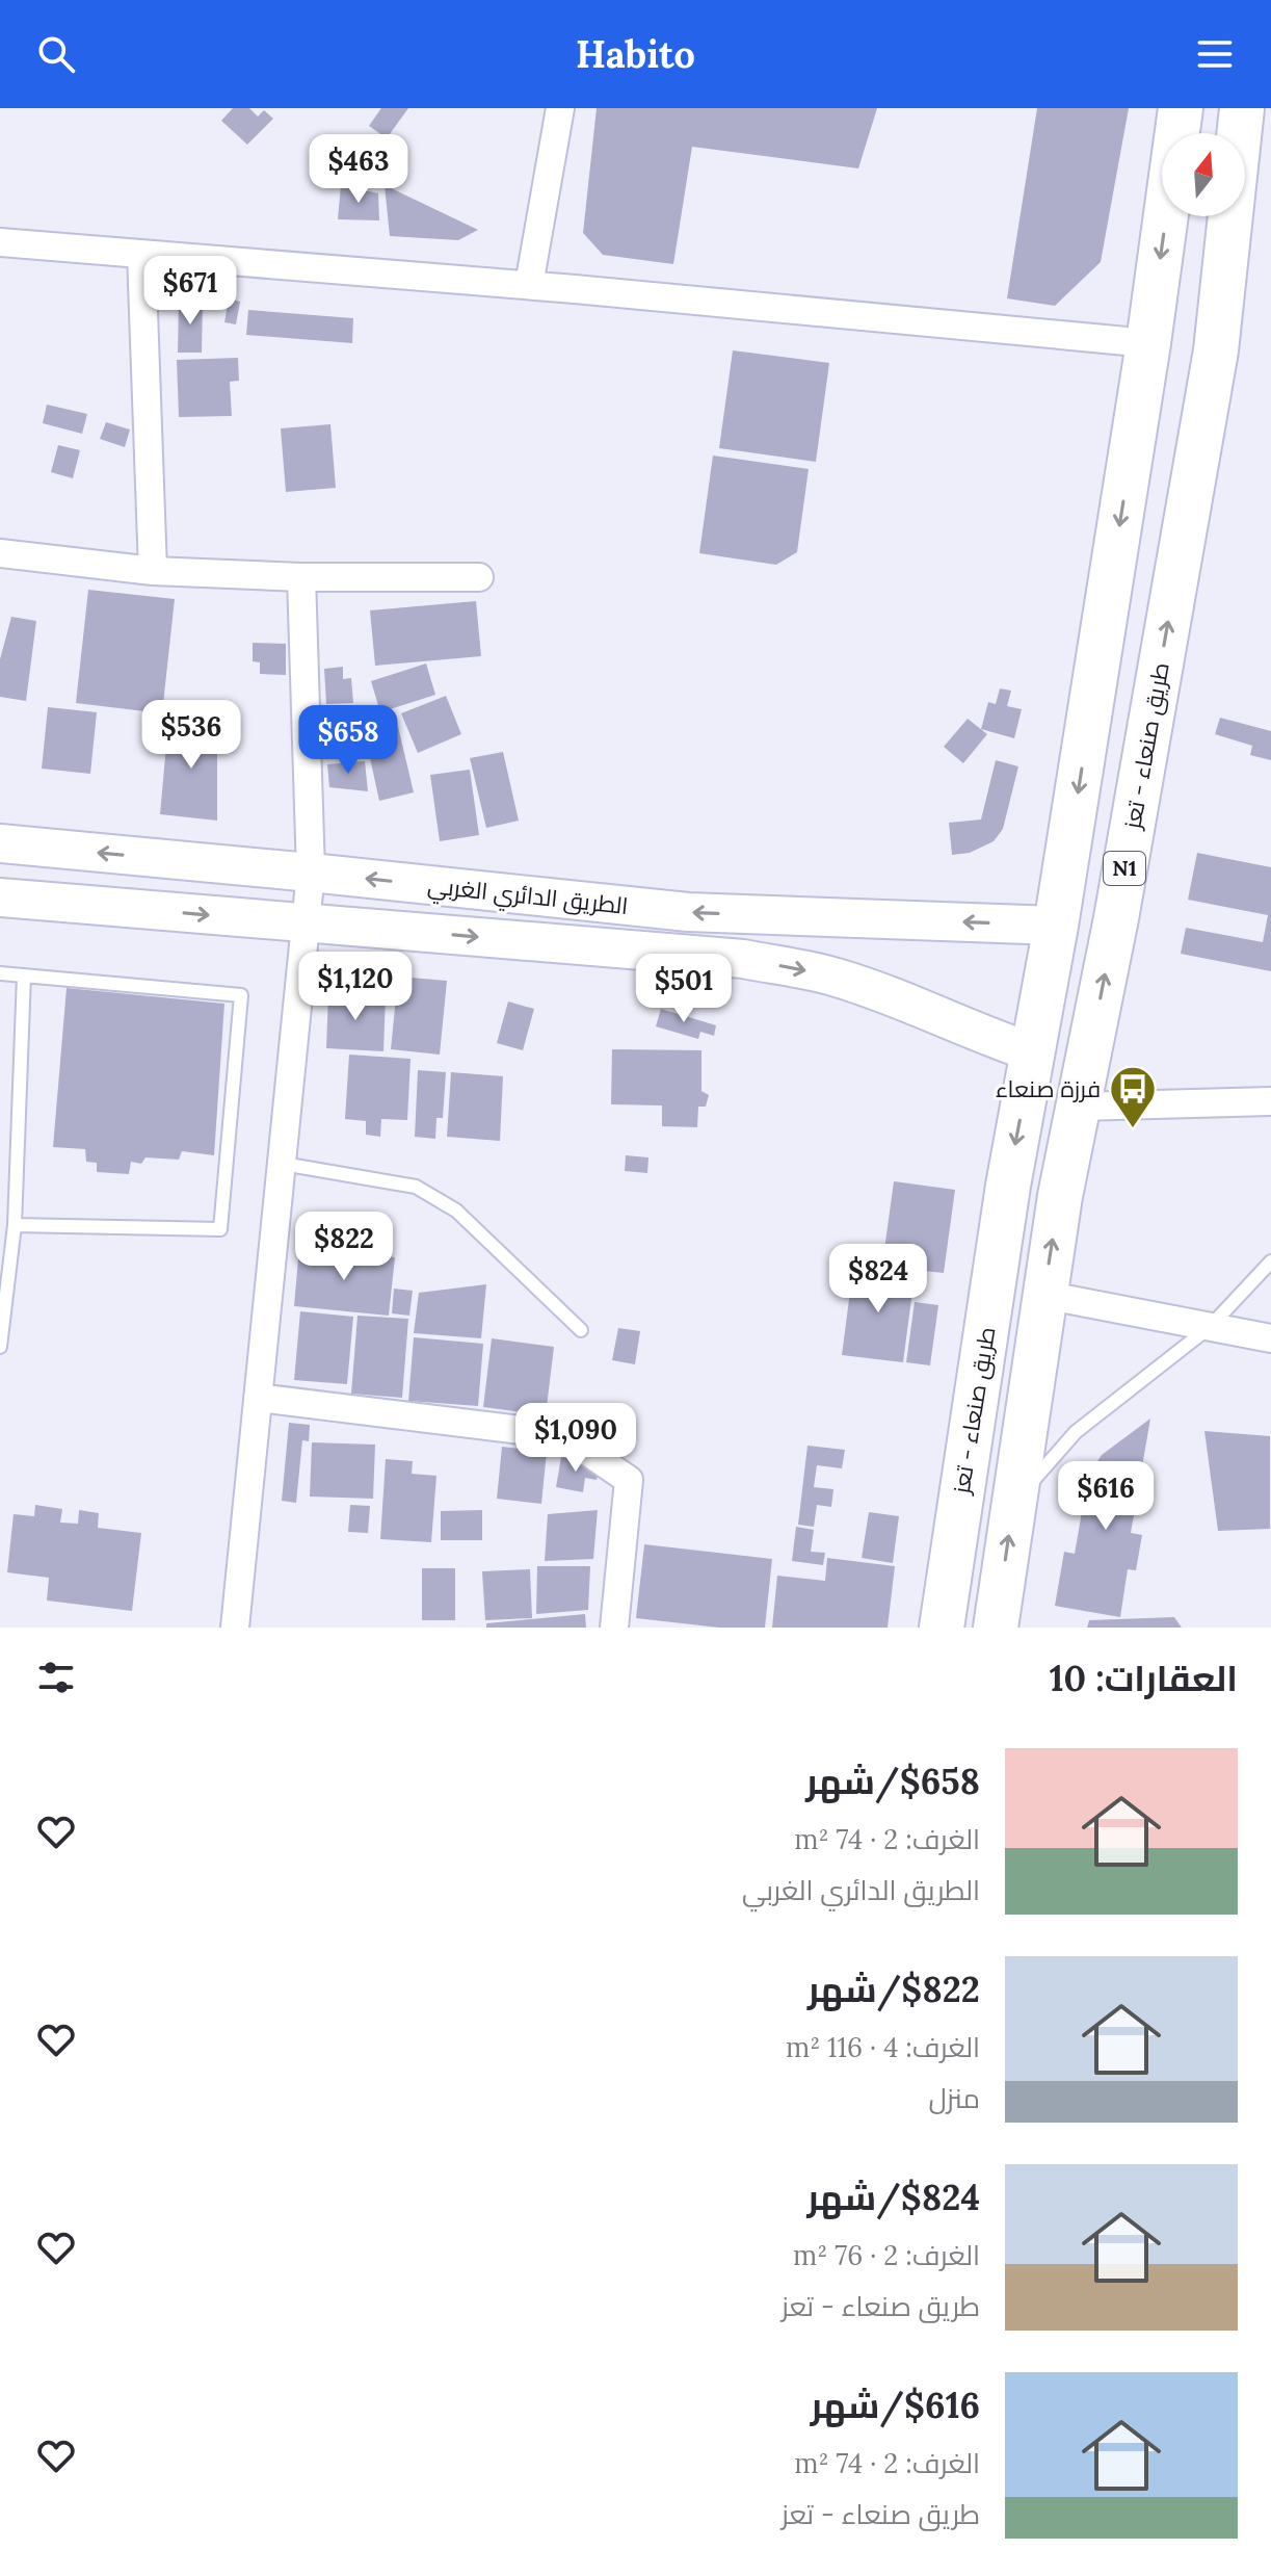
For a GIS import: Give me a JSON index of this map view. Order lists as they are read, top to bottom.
{
  "streets": {
    "highway": ["طريق صنعاء - تعز", "N1"],
    "main road": ["الطريق الدائري الغربي"]
  },
  "crossings": [
    ["طريق صنعاء - تعز", "الطريق الدائري الغربي"]
  ],
  "places": {
    "bus stop": ["فرزة صنعاء"]
  },
  "north": "top",
  "page": {
    "header": "Habito",
    "price": [
      "$463",
      "$671",
      "$536",
      "$658",
      "$1,120",
      "$501",
      "$822",
      "$824",
      "$1,090",
      "$616"
    ],
    "heading": "العقارات: 10",
    "list": [
      {
        "name": "$658/شهر",
        "note": "الغرف: 2 · 74 m² · الطريق الدائري الغربي"
      },
      {
        "name": "$822/شهر",
        "note": "الغرف: 4 · 116 m² · منزل"
      },
      {
        "name": "$824/شهر",
        "note": "الغرف: 2 · 76 m² · طريق صنعاء - تعز"
      },
      {
        "name": "$616/شهر",
        "note": "الغرف: 2 · 74 m² · طريق صنعاء - تعز"
      }
    ]
  }
}
